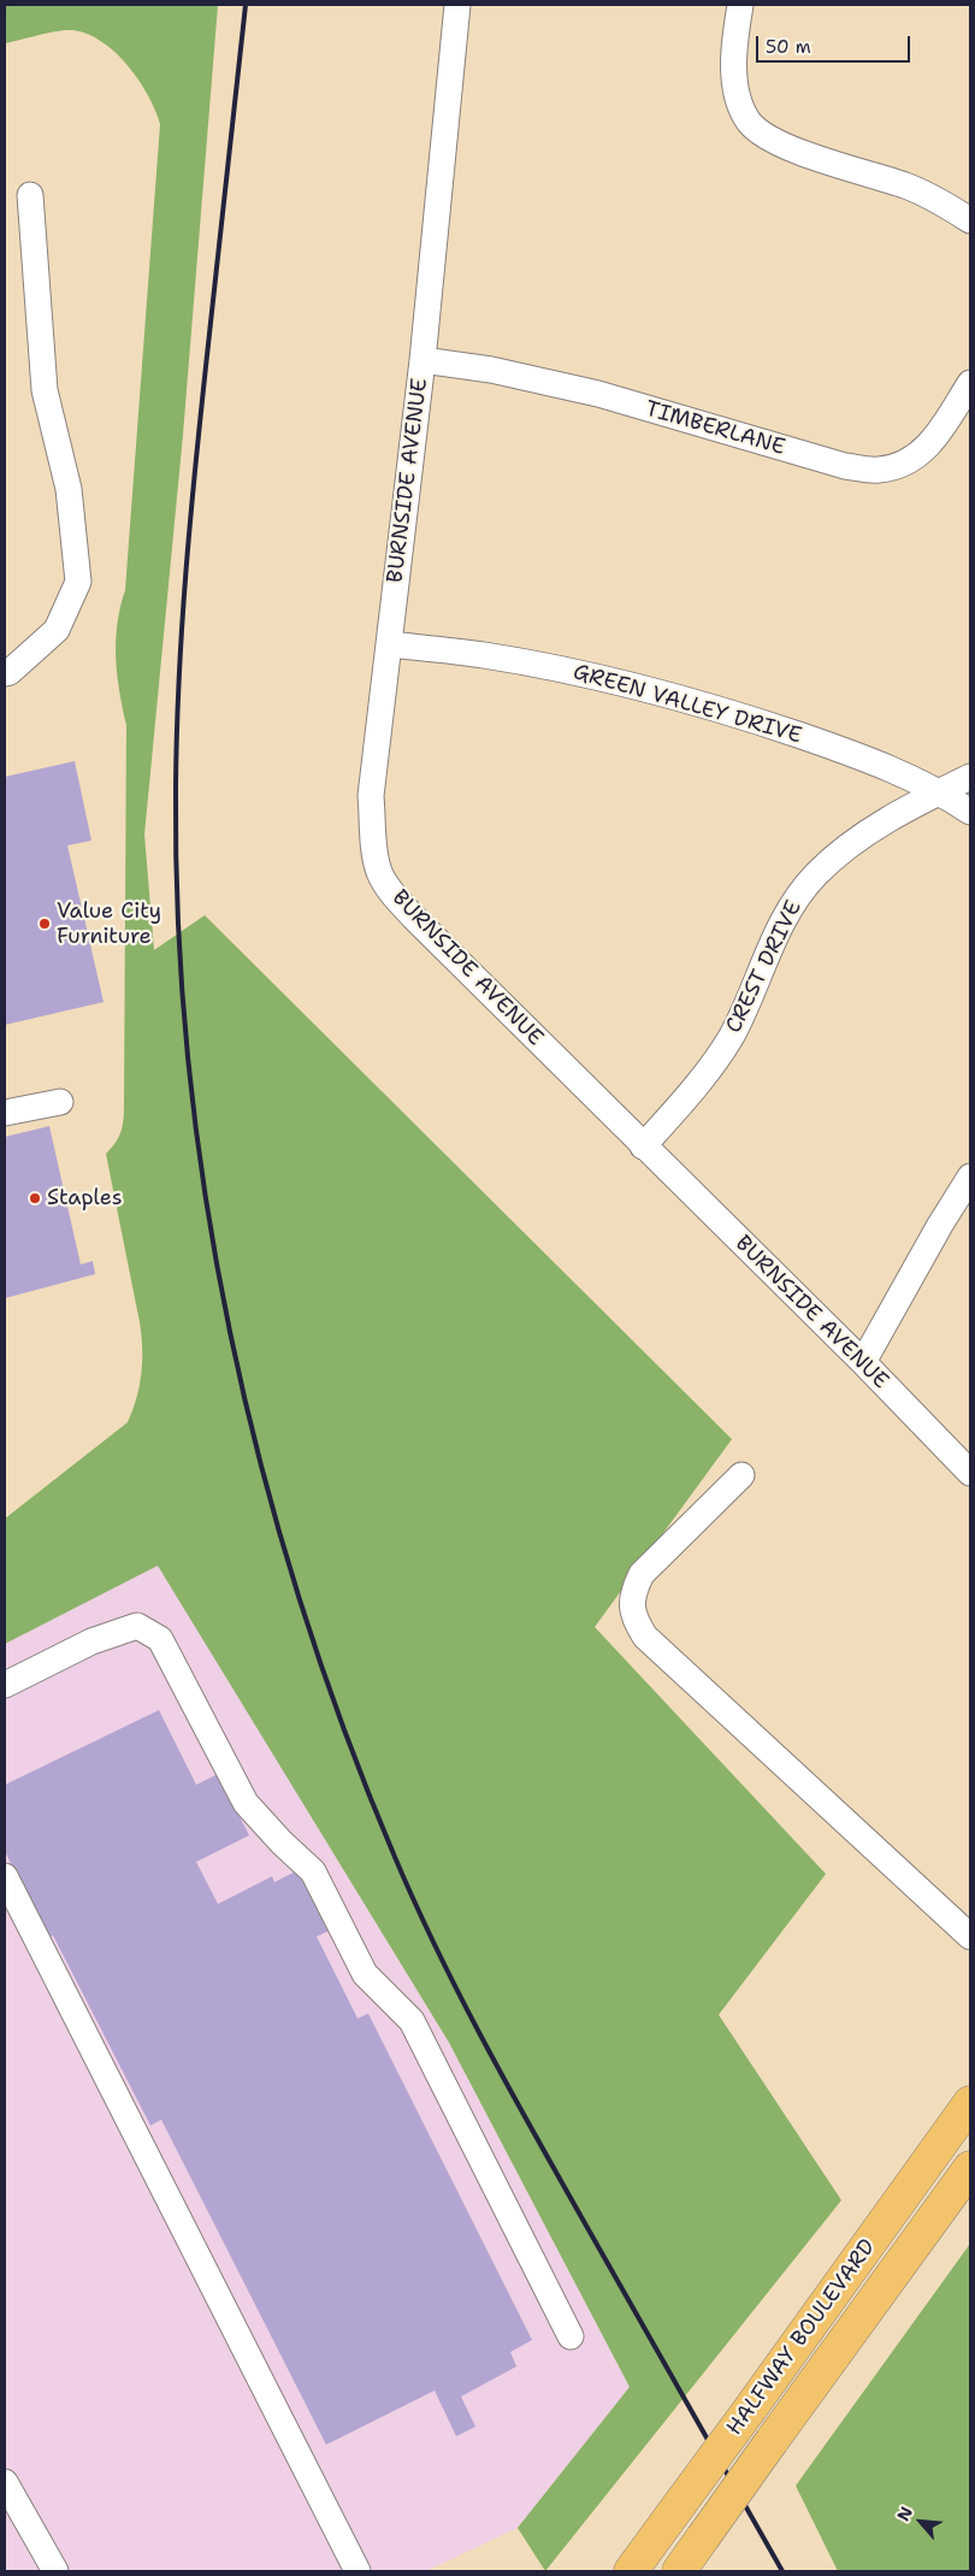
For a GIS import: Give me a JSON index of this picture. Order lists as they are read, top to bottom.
{
  "streets": {
    "main road": ["HALFWAY BOULEVARD"],
    "street": [
      "TIMBERLANE",
      "BURNSIDE AVENUE",
      "GREEN VALLEY DRIVE",
      "CREST DRIVE"
    ]
  },
  "crossings": [
    ["TIMBERLANE", "BURNSIDE AVENUE"],
    ["BURNSIDE AVENUE", "GREEN VALLEY DRIVE"],
    ["BURNSIDE AVENUE", "CREST DRIVE"],
    ["GREEN VALLEY DRIVE", "CREST DRIVE"]
  ],
  "places": ["Value City Furniture", "Staples"],
  "scale_bar": "50 m",
  "north": "top left"
}
